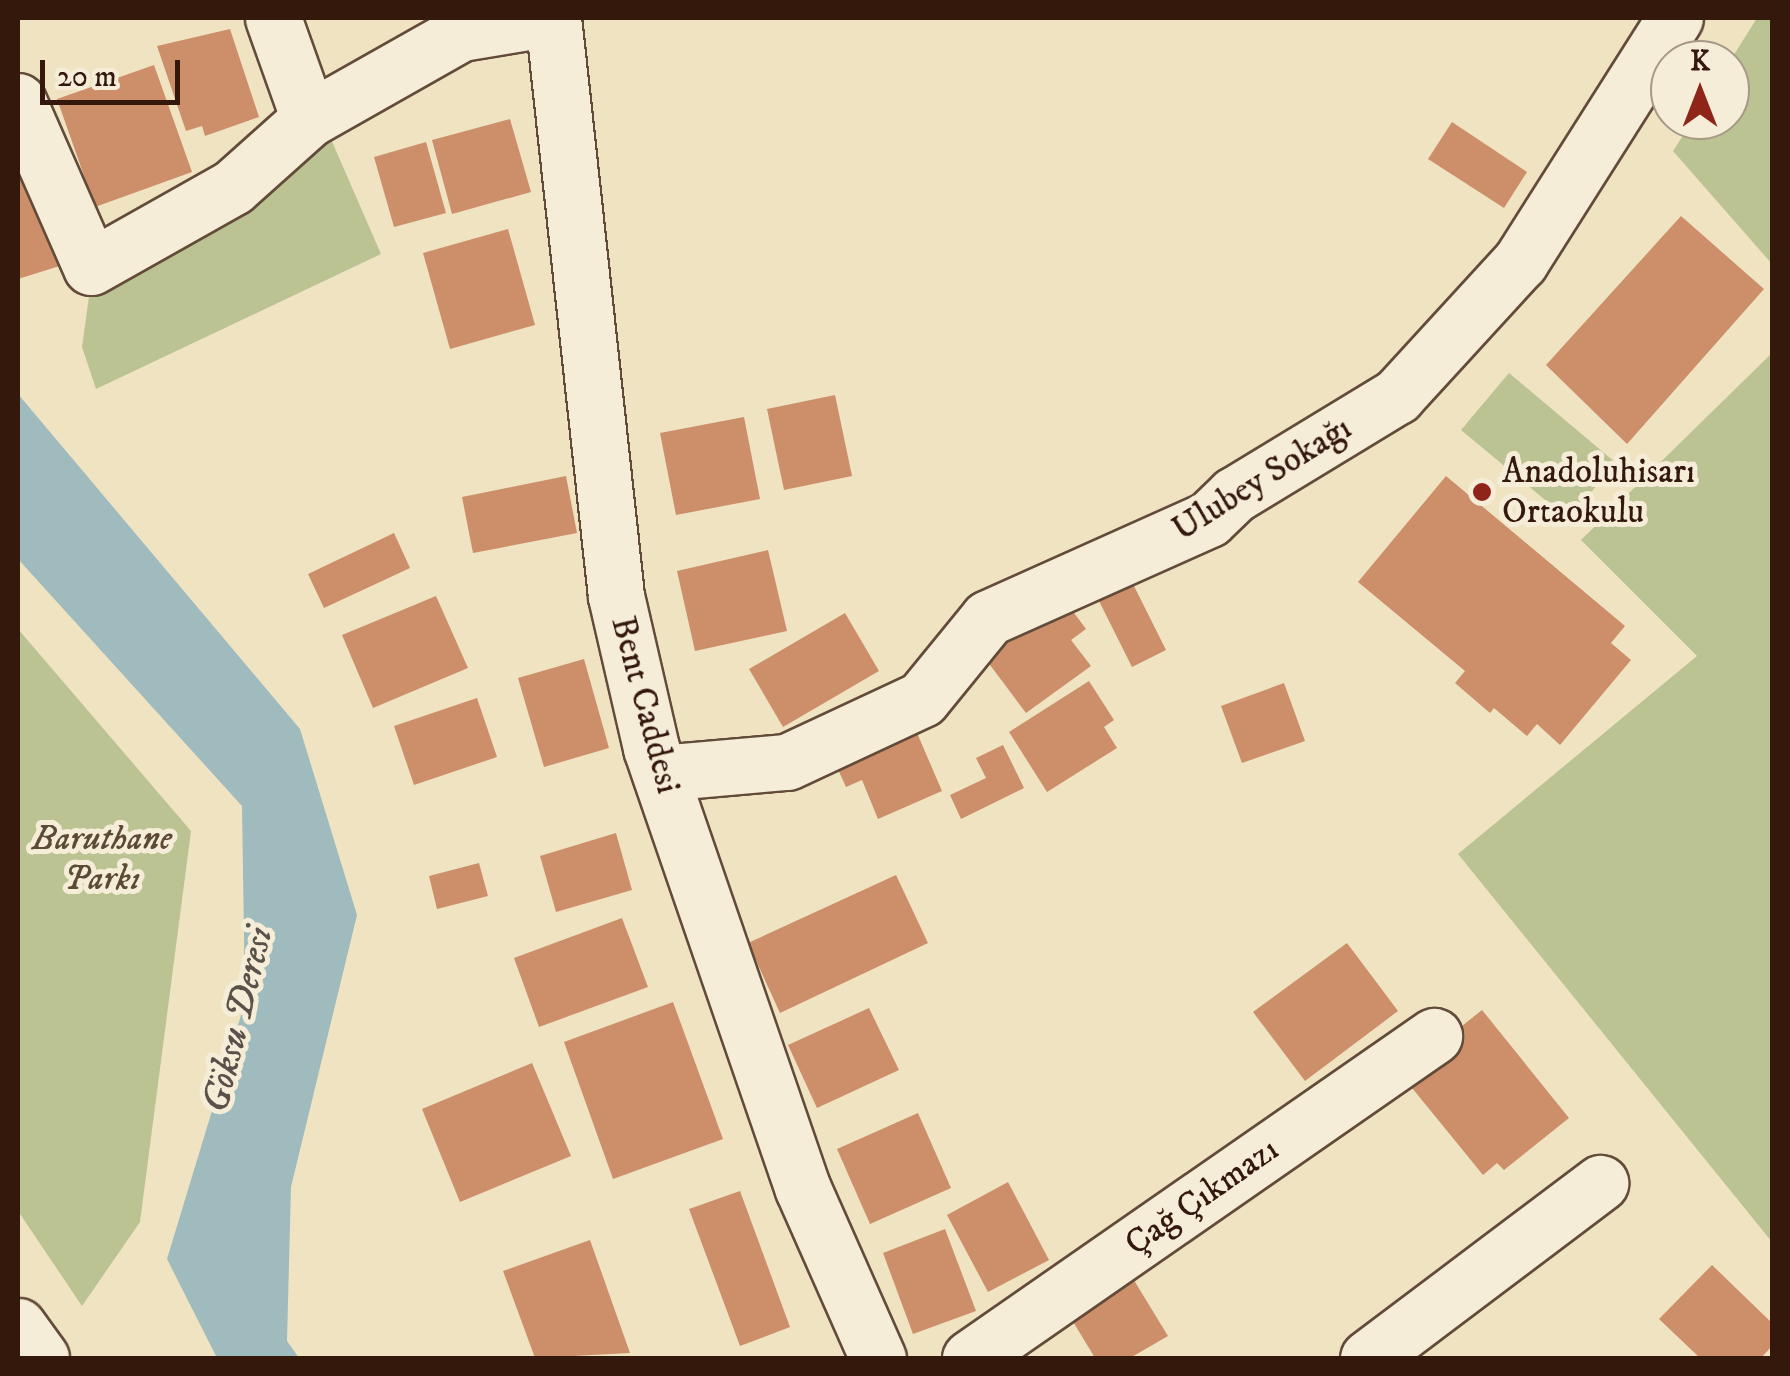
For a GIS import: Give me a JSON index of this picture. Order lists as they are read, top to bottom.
{
  "streets": {
    "street": ["Ulubey Sokağı", "Bent Caddesi", "Çağ Çıkmazı"]
  },
  "crossings": [
    ["Ulubey Sokağı", "Bent Caddesi"]
  ],
  "water": ["Göksu Deresi"],
  "parks": ["Baruthane Parkı"],
  "places": ["Anadoluhisarı Ortaokulu"],
  "scale_bar": "20 m",
  "north": "top"
}
